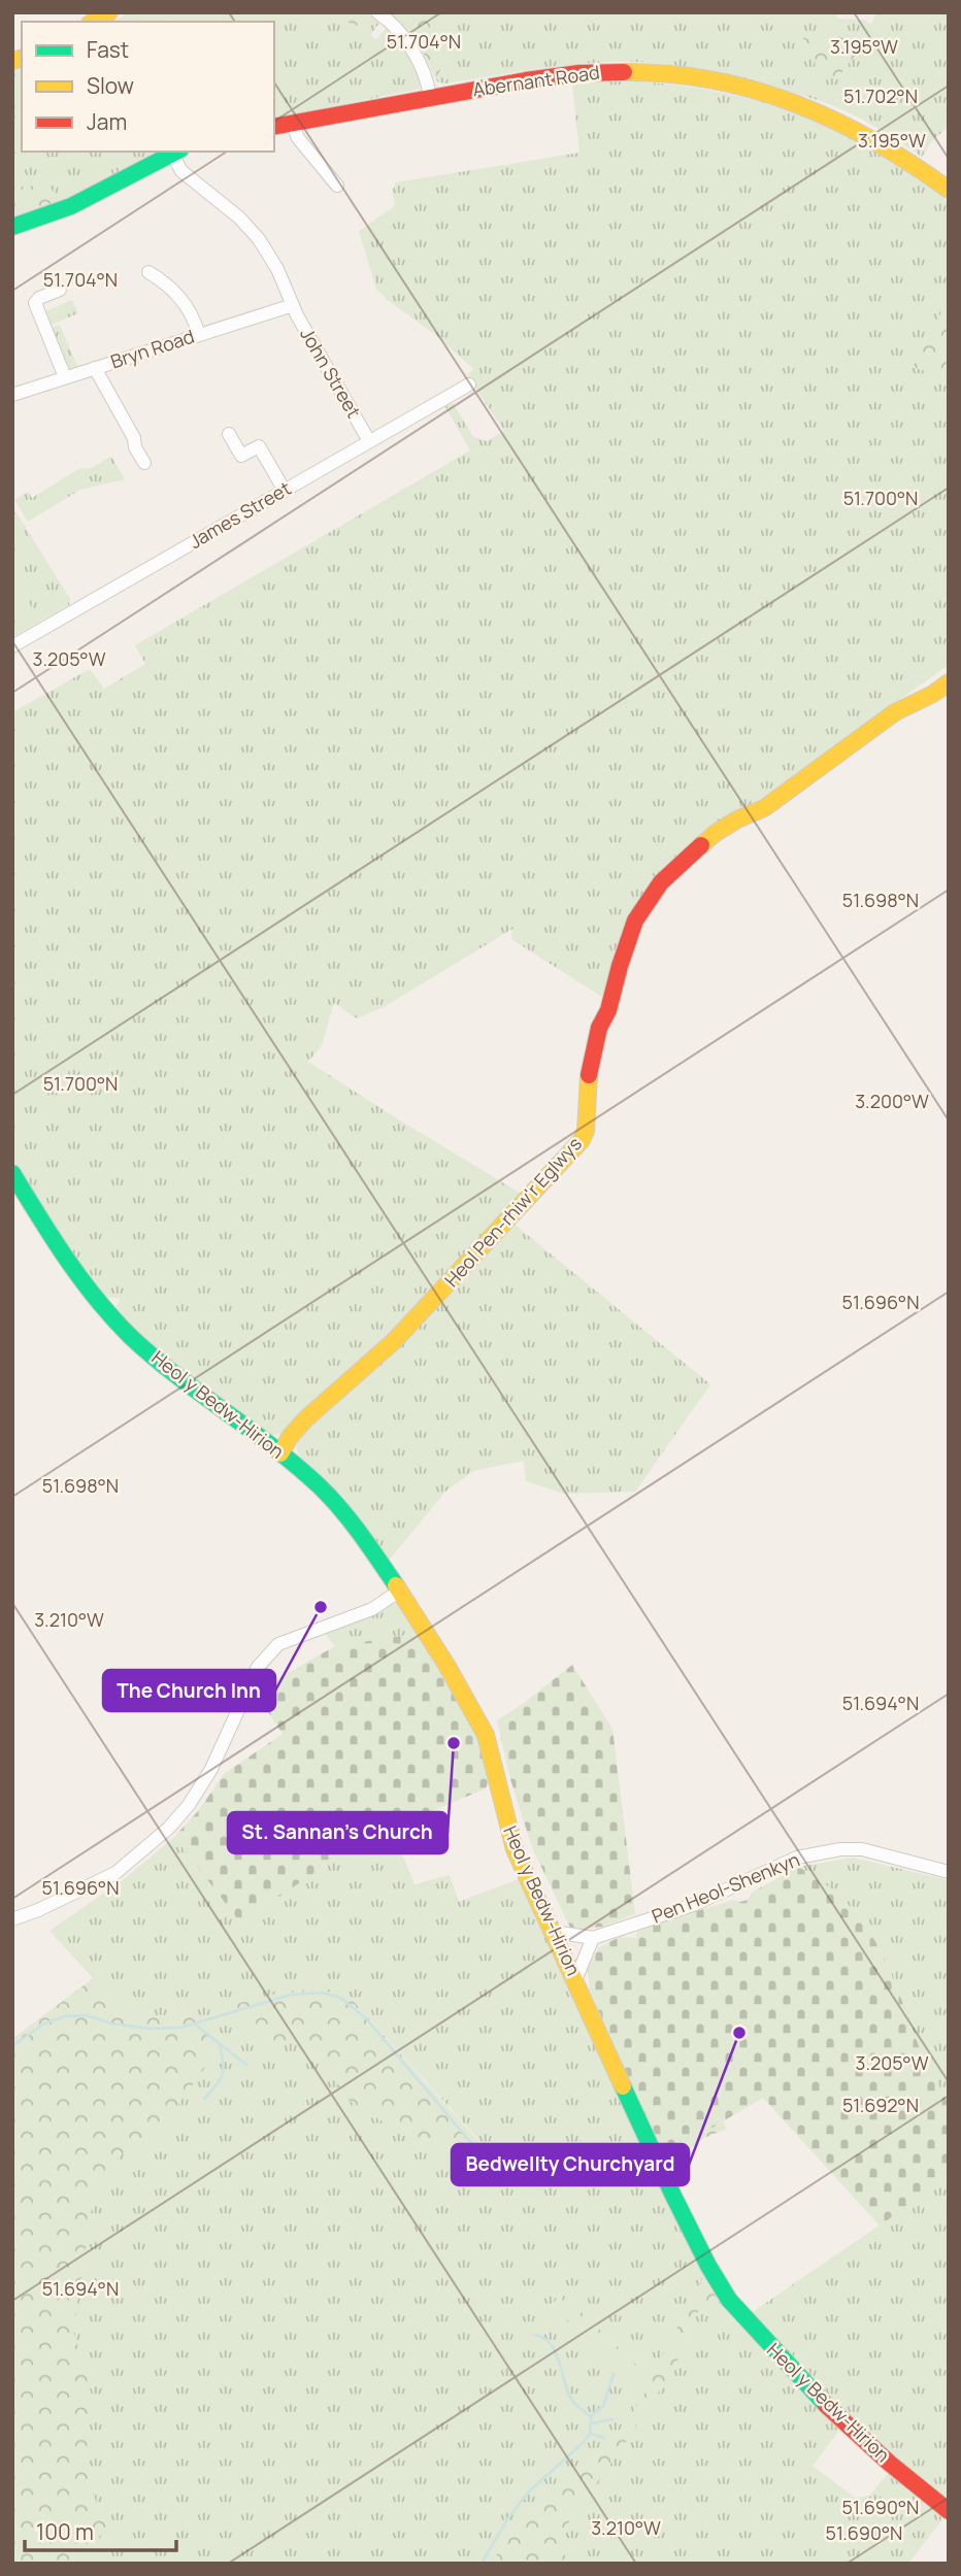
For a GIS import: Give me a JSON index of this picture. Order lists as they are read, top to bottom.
{
  "streets": {
    "street": [
      "Abernant Road",
      "Bryn Road",
      "John Street",
      "James Street",
      "Heol Pen-rhiw'r Eglwys",
      "Heol y Bedw-Hirion",
      "Pen Heol-Shenkyn"
    ]
  },
  "crossings": [
    ["Bryn Road", "John Street"],
    ["John Street", "James Street"],
    ["Heol Pen-rhiw'r Eglwys", "Heol y Bedw-Hirion"],
    ["Heol y Bedw-Hirion", "Pen Heol-Shenkyn"]
  ],
  "places": ["The Church Inn", "St. Sannan's Church", "Bedwellty Churchyard"],
  "legend": ["Fast", "Slow", "Jam"],
  "scale_bar": "100 m",
  "coordinates": [
    "51.704°N",
    "3.195°W",
    "51.702°N",
    "51.700°N",
    "3.205°W",
    "51.698°N",
    "3.200°W",
    "51.696°N",
    "3.210°W",
    "51.694°N",
    "51.692°N",
    "51.690°N"
  ]
}
